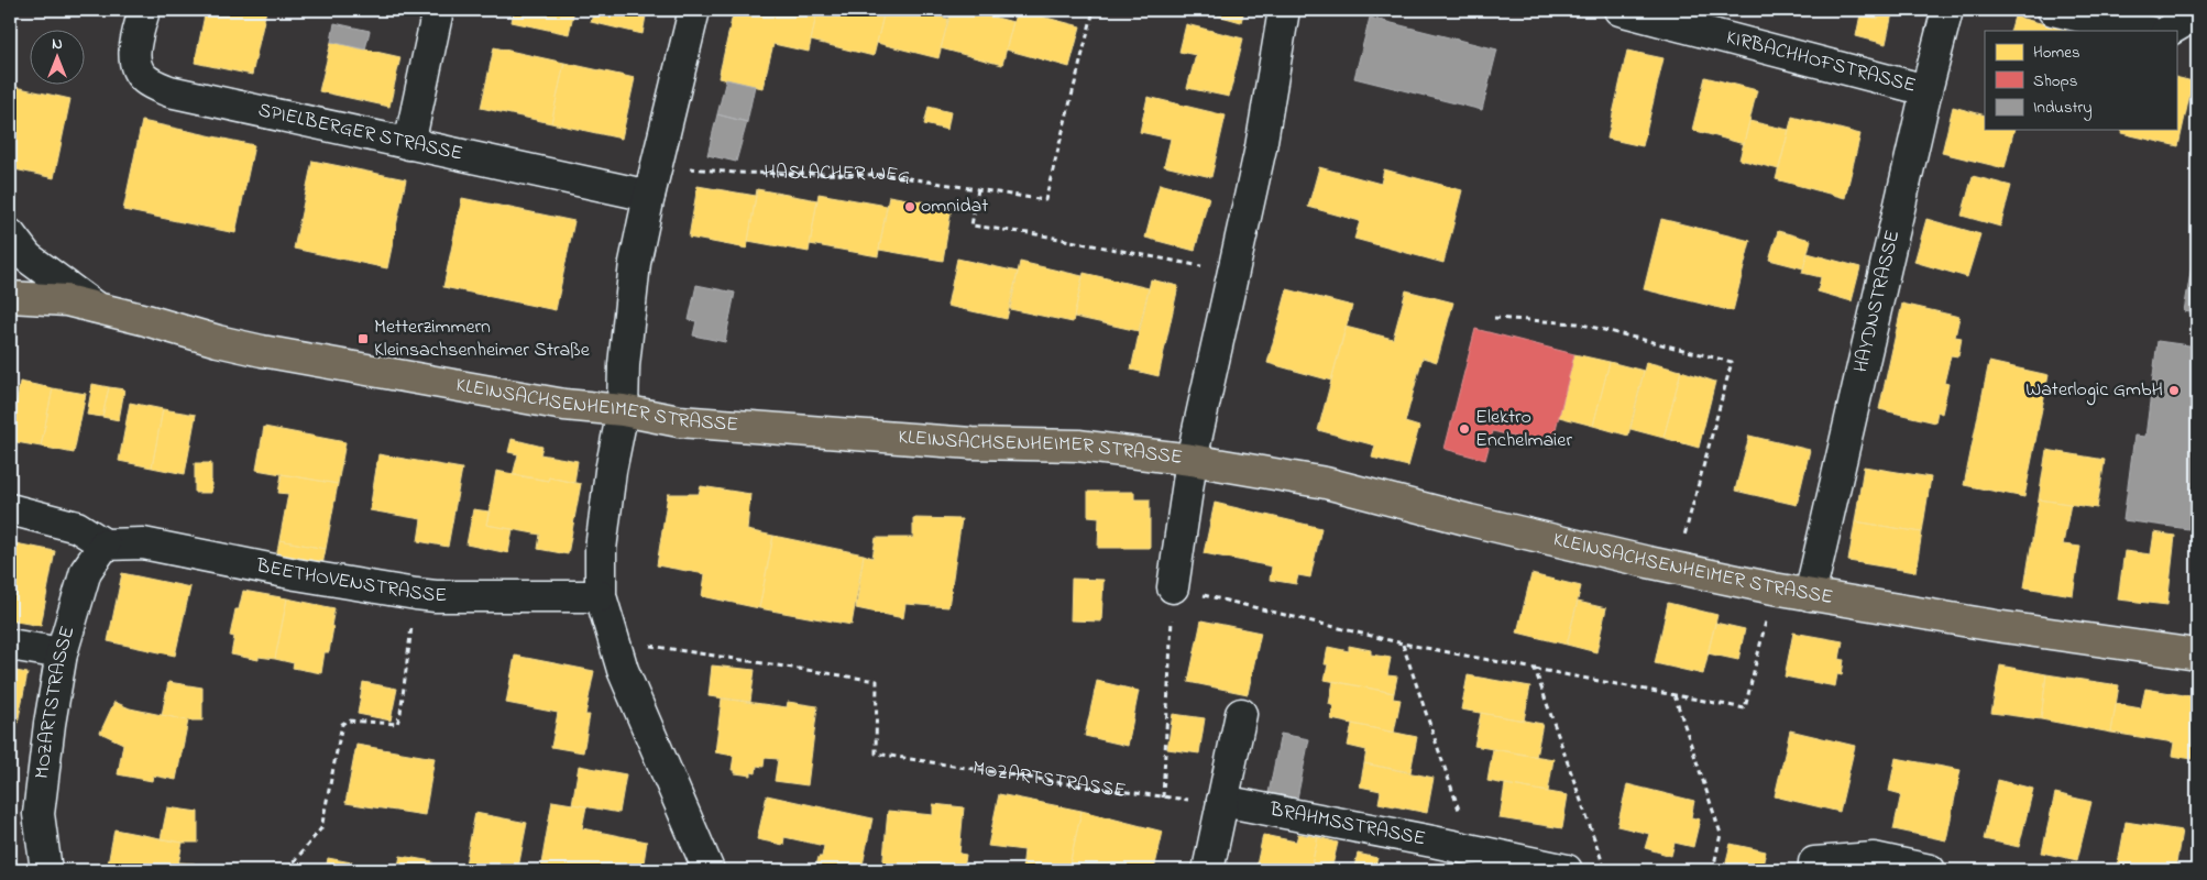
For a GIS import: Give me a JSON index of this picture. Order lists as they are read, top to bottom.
{
  "streets": {
    "main road": ["KLEINSACHSENHEIMER STRASSE"],
    "street": [
      "KIRBACHHOFSTRASSE",
      "SPIELBERGER STRASSE",
      "HAYDNSTRASSE",
      "BEETHOVENSTRASSE",
      "MOZARTSTRASSE",
      "BRAHMSSTRASSE"
    ],
    "path": ["HASLACHER WEG"]
  },
  "crossings": [
    ["KIRBACHHOFSTRASSE", "HAYDNSTRASSE"],
    ["HAYDNSTRASSE", "KLEINSACHSENHEIMER STRASSE"],
    ["BEETHOVENSTRASSE", "MOZARTSTRASSE"],
    ["MOZARTSTRASSE", "BRAHMSSTRASSE"]
  ],
  "places": {
    "other": ["omnidat", "Waterlogic GmbH", "Elektro Enchelmaier"],
    "transit": ["Metterzimmern Kleinsachsenheimer Straße"]
  },
  "legend": ["Homes", "Shops", "Industry"],
  "north": "top"
}
